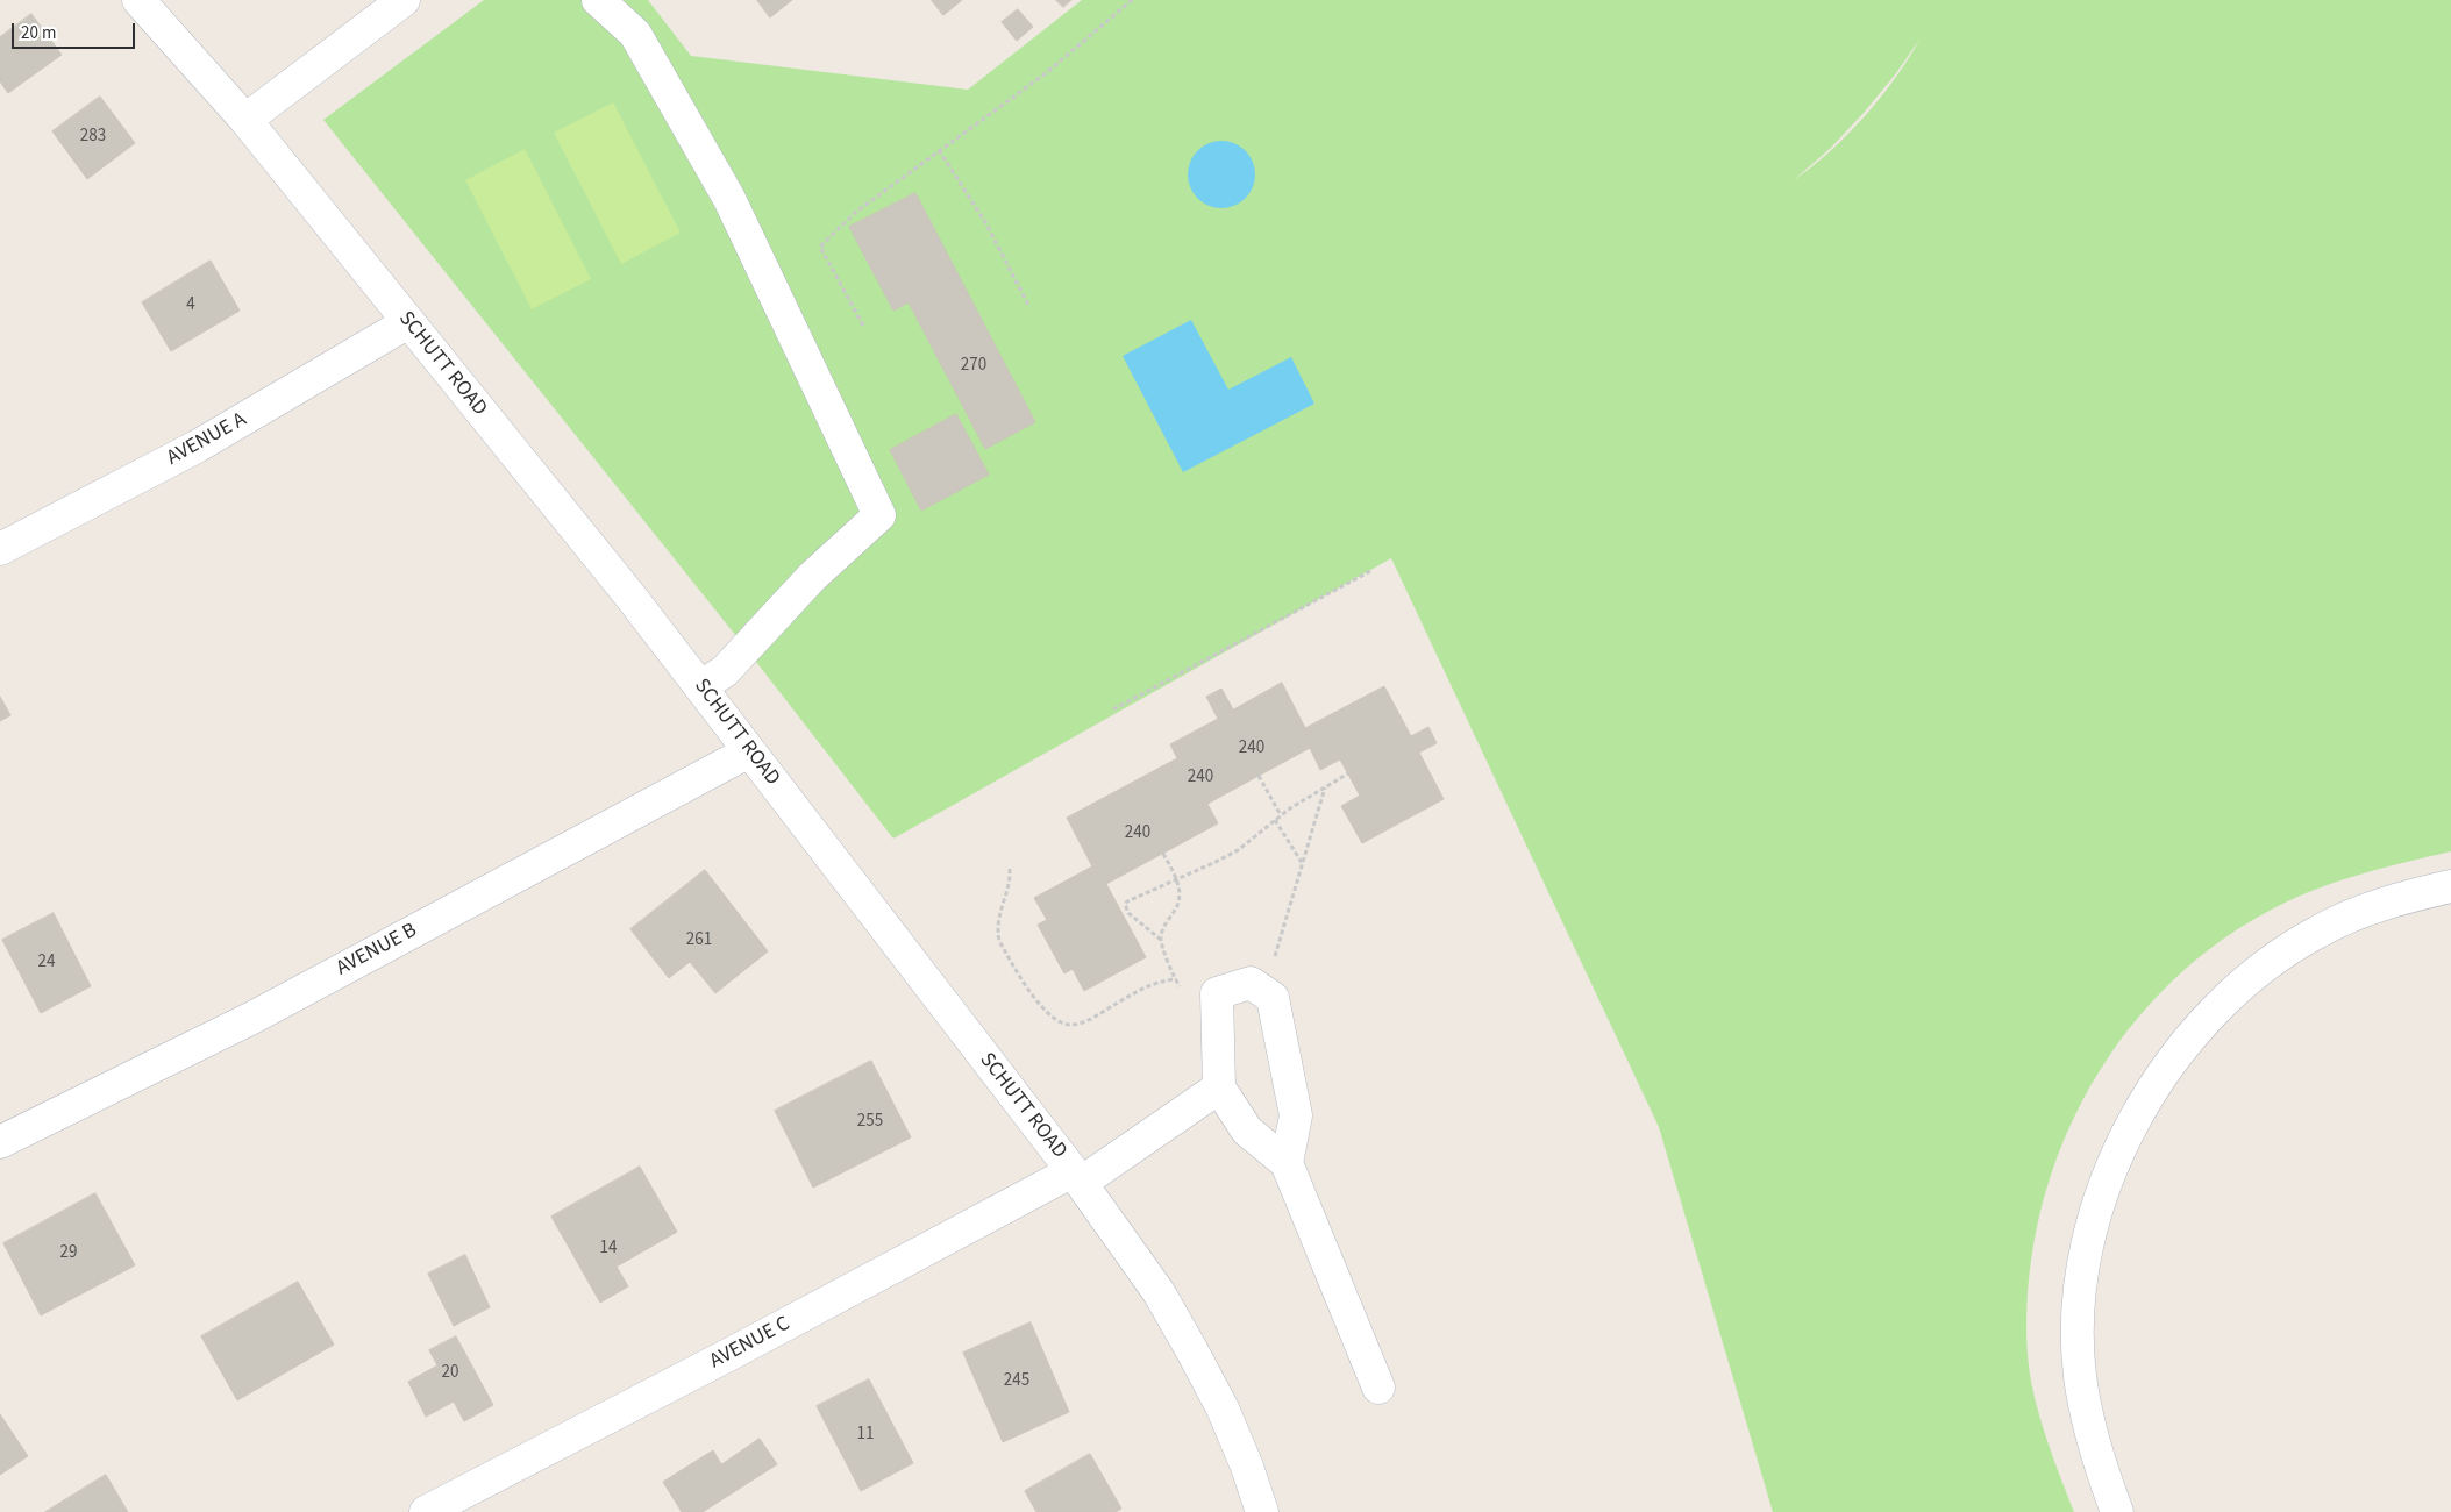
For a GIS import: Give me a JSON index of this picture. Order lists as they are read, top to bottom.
{
  "streets": {
    "street": [
      "SCHUTT ROAD",
      "AVENUE A",
      "AVENUE B",
      "AVENUE C"
    ]
  },
  "crossings": [
    ["SCHUTT ROAD", "AVENUE A"],
    ["SCHUTT ROAD", "AVENUE B"],
    ["SCHUTT ROAD", "AVENUE C"]
  ],
  "house_numbers": [
    "283",
    "4",
    "270",
    "240",
    "240",
    "240",
    "261",
    "24",
    "255",
    "14",
    "29",
    "20",
    "245",
    "11"
  ],
  "scale_bar": "20 m"
}
